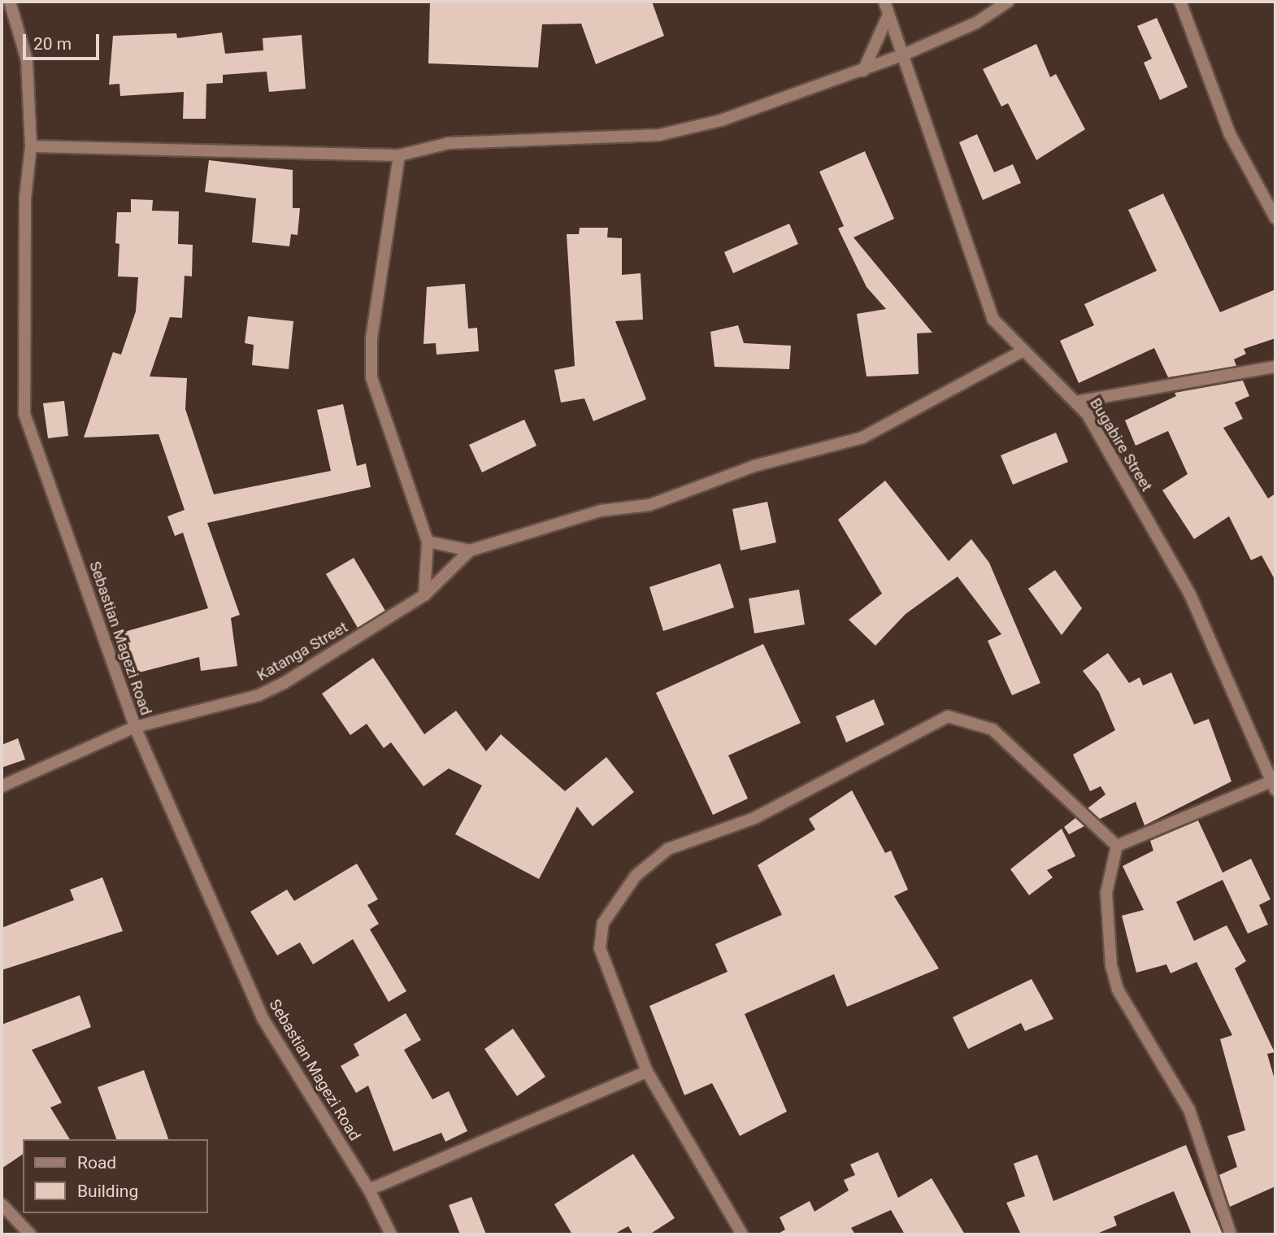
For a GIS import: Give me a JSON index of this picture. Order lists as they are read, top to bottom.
{
  "streets": {
    "street": ["Bugabire Street", "Sebastian Magezi Road", "Katanga Street"]
  },
  "crossings": [
    ["Bugabire Street", "Katanga Street"],
    ["Sebastian Magezi Road", "Katanga Street"]
  ],
  "legend": ["Road", "Building"],
  "scale_bar": "20 m"
}
